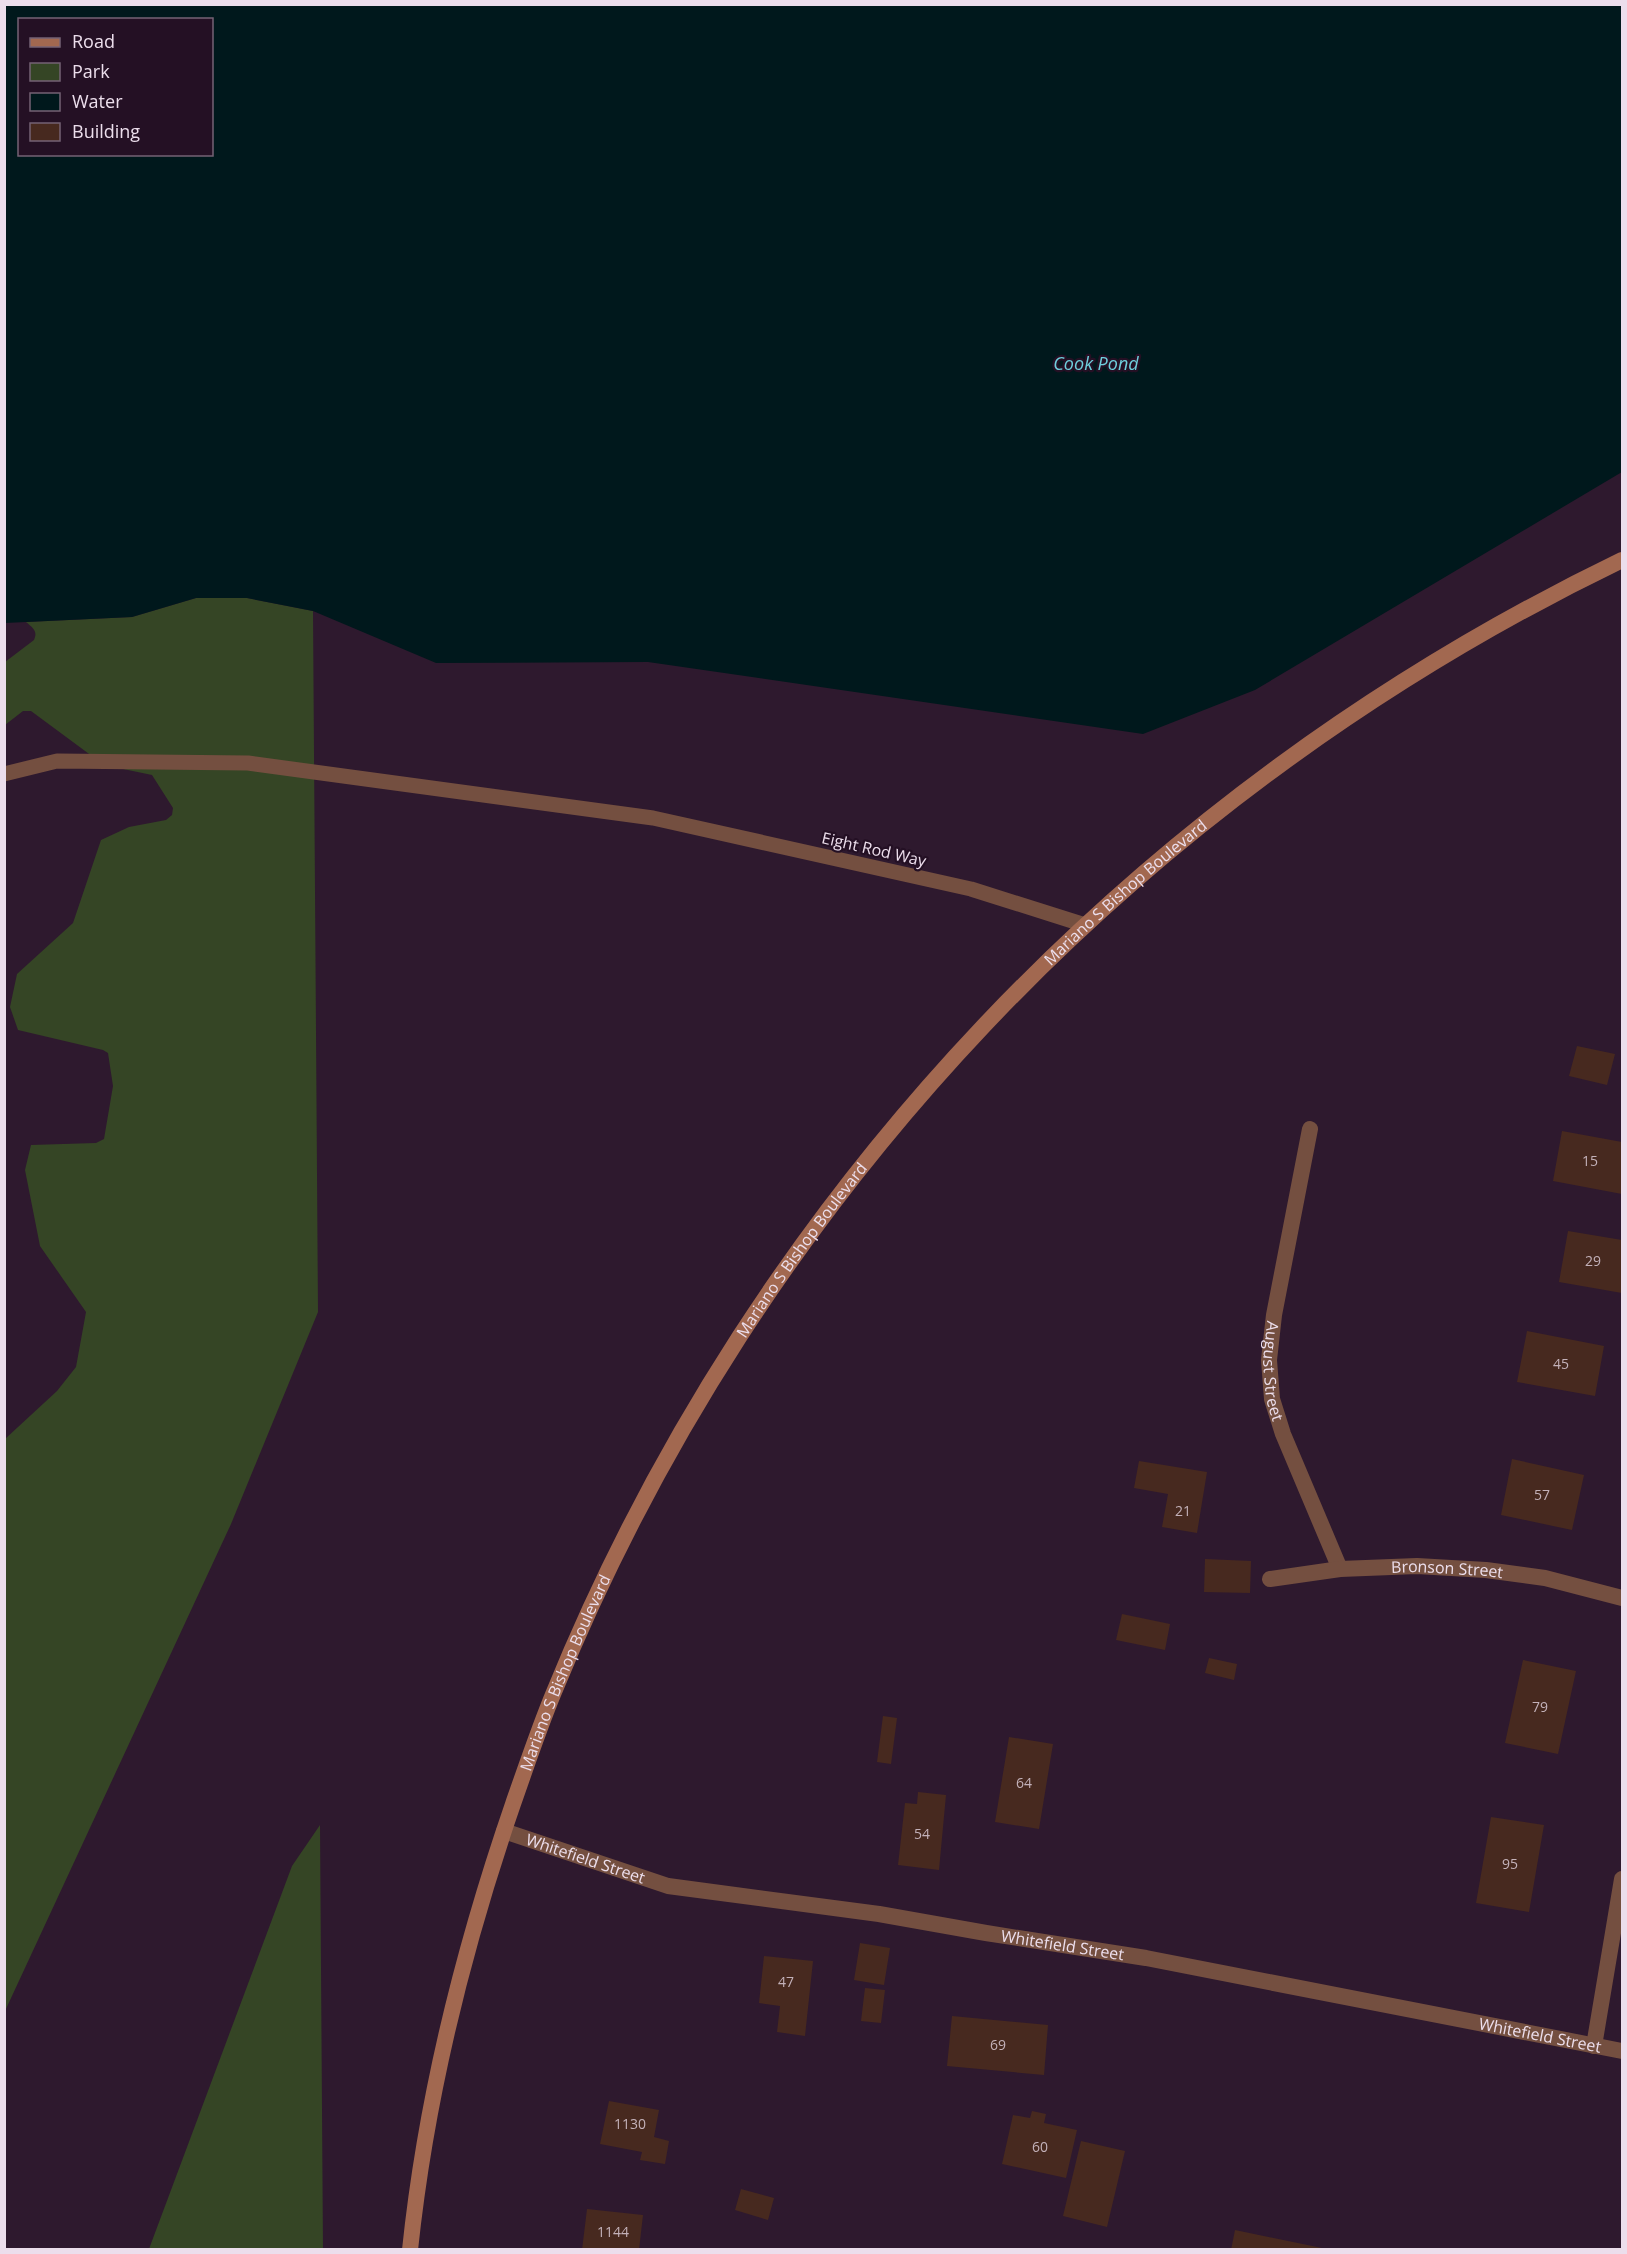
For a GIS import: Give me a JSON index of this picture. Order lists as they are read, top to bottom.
{
  "streets": {
    "main road": ["Mariano S Bishop Boulevard"],
    "street": ["August Street", "Bronson Street", "Whitefield Street"],
    "lane": ["Eight Rod Way"]
  },
  "crossings": [
    ["Eight Rod Way", "Mariano S Bishop Boulevard"],
    ["Mariano S Bishop Boulevard", "Whitefield Street"],
    ["August Street", "Bronson Street"]
  ],
  "water": ["Cook Pond"],
  "house_numbers": [
    "15",
    "29",
    "45",
    "57",
    "21",
    "79",
    "64",
    "54",
    "95",
    "47",
    "69",
    "1130",
    "60",
    "1144"
  ],
  "legend": [
    "Road",
    "Park",
    "Water",
    "Building"
  ]
}
